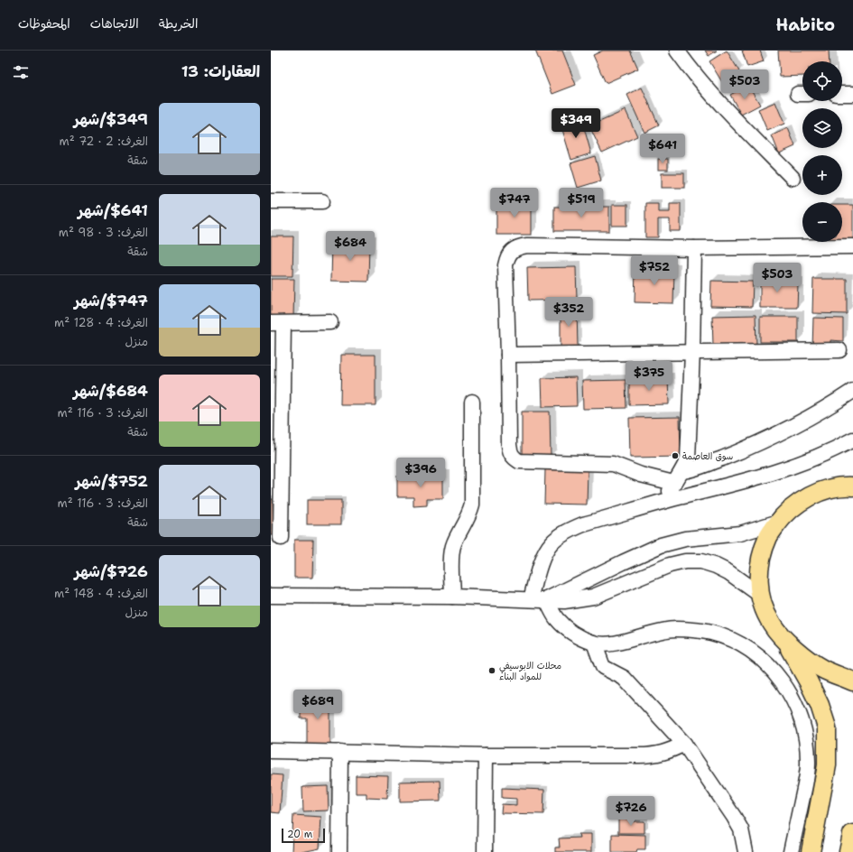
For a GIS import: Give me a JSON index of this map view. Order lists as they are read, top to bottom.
{
  "places": ["سوق العاصمة", "محلات الابوسيفي للمواد البناء"],
  "scale_bar": "20 m",
  "page": {
    "header": "Habito",
    "nav": ["الخريطة", "الاتجاهات", "المحفوظات"],
    "heading": "العقارات: 13",
    "map_buttons": ["+", "−"],
    "price": [
      "$503",
      "$349",
      "$641",
      "$747",
      "$519",
      "$684",
      "$752",
      "$503",
      "$352",
      "$375",
      "$396",
      "$689",
      "$726"
    ],
    "list": [
      {
        "name": "$349/شهر",
        "note": "الغرف: 2 · 72 m² · شقة"
      },
      {
        "name": "$641/شهر",
        "note": "الغرف: 3 · 98 m² · شقة"
      },
      {
        "name": "$747/شهر",
        "note": "الغرف: 4 · 128 m² · منزل"
      },
      {
        "name": "$684/شهر",
        "note": "الغرف: 3 · 116 m² · شقة"
      },
      {
        "name": "$752/شهر",
        "note": "الغرف: 3 · 116 m² · شقة"
      },
      {
        "name": "$726/شهر",
        "note": "الغرف: 4 · 148 m² · منزل"
      }
    ],
    "scale": "20 m"
  }
}
